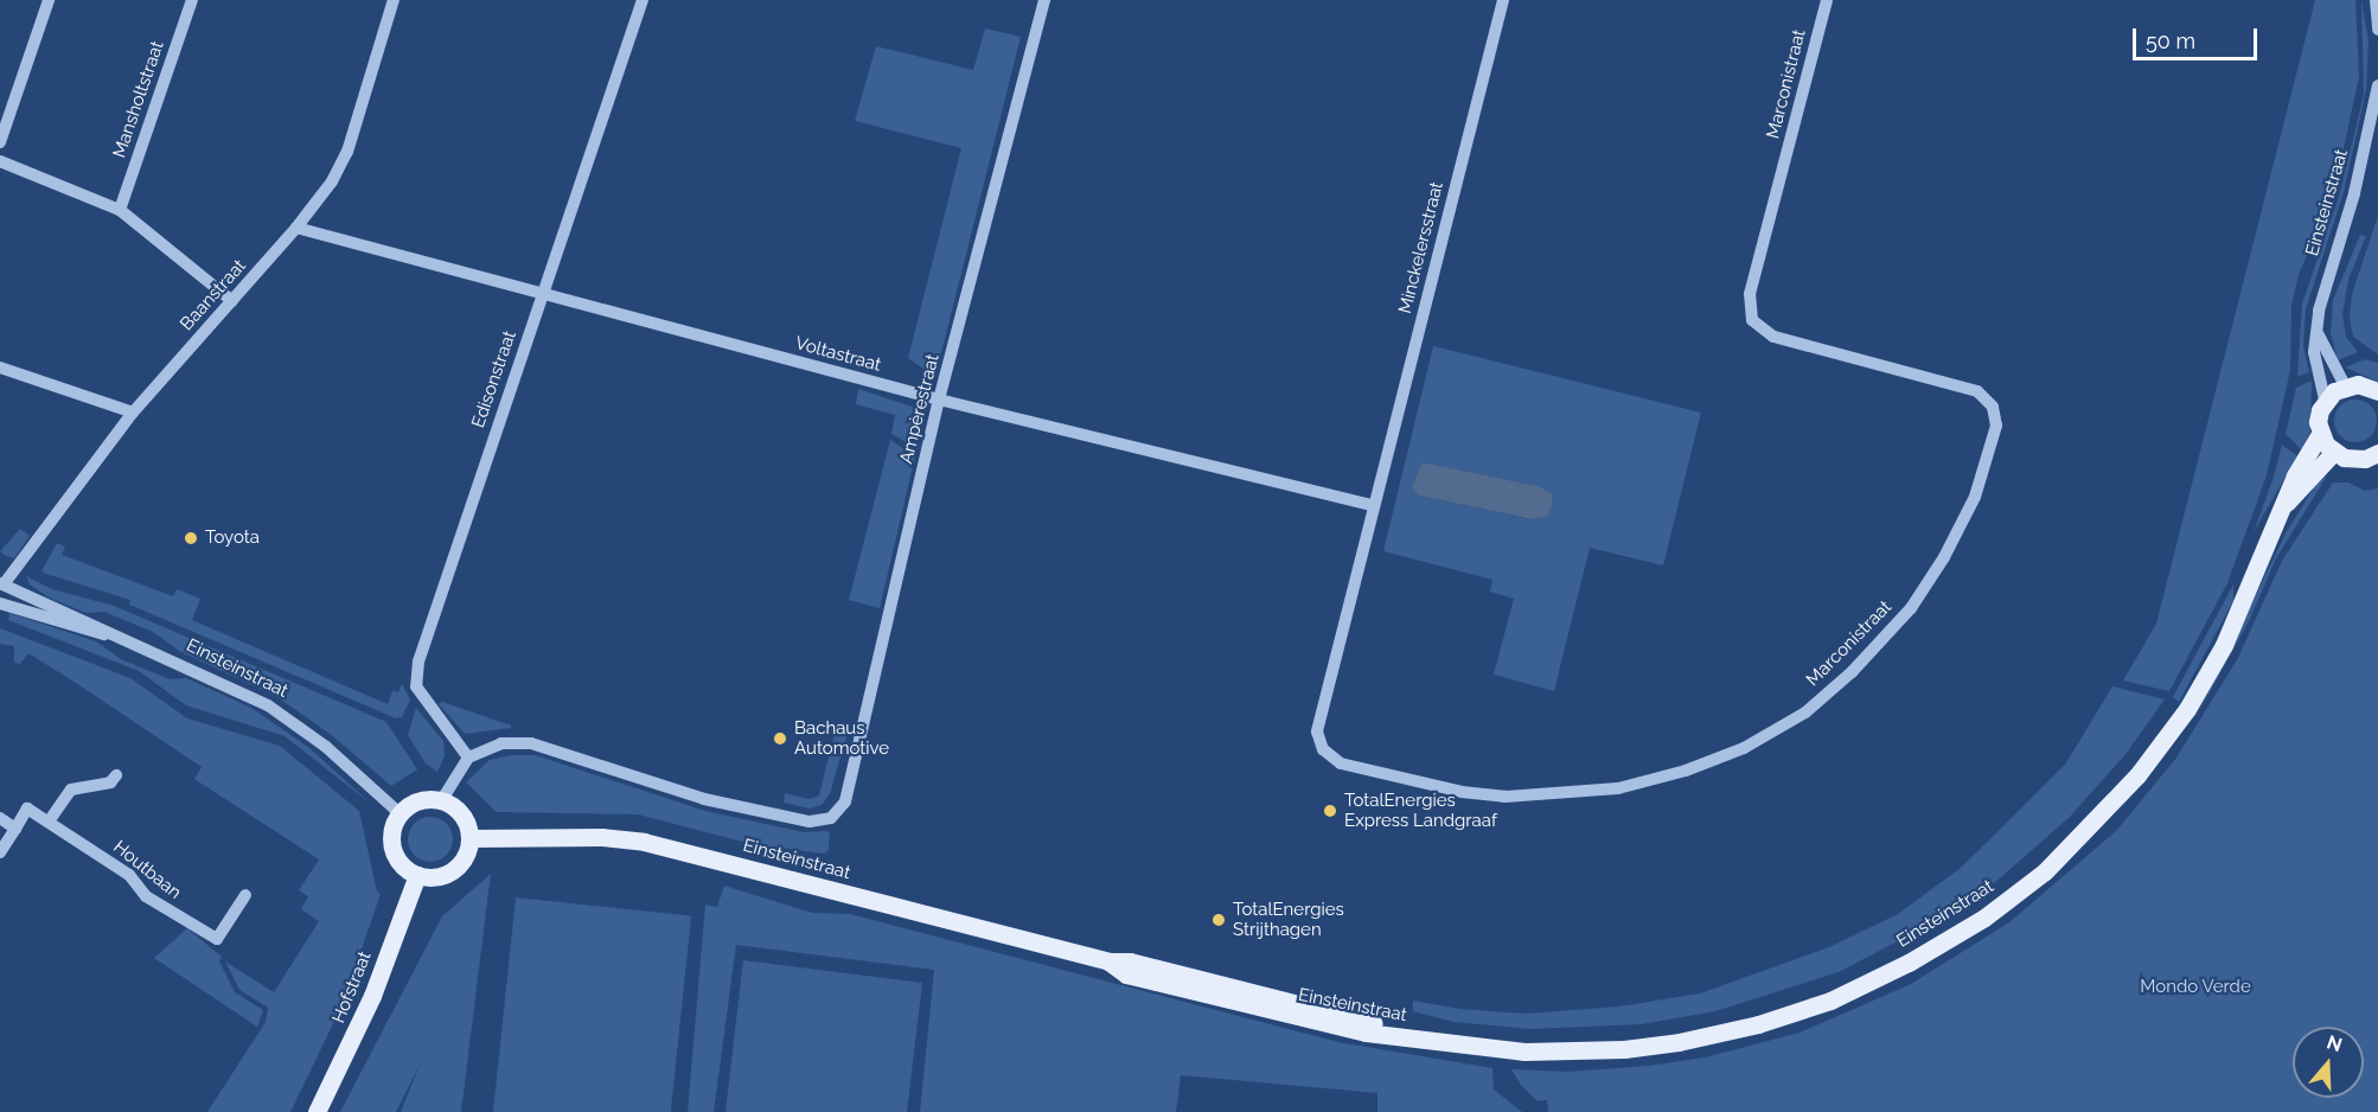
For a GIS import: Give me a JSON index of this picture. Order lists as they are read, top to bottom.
{
  "streets": {
    "main road": ["Einsteinstraat", "Hofstraat"],
    "street": [
      "Marconistraat",
      "Mansholtstraat",
      "Minckelersstraat",
      "Baanstraat",
      "Voltastraat",
      "Edisonstraat",
      "Ampèrestraat",
      "Houtbaan"
    ]
  },
  "crossings": [
    ["Marconistraat", "Minckelersstraat"],
    ["Marconistraat", "Voltastraat"],
    ["Einsteinstraat", "Baanstraat"],
    ["Einsteinstraat", "Hofstraat"],
    ["Minckelersstraat", "Voltastraat"],
    ["Baanstraat", "Voltastraat"],
    ["Voltastraat", "Edisonstraat"],
    ["Voltastraat", "Ampèrestraat"],
    ["Edisonstraat", "Ampèrestraat"]
  ],
  "parks": ["Mondo Verde"],
  "places": [
    "Toyota",
    "Bachaus Automotive",
    "TotalEnergies Express Landgraaf",
    "TotalEnergies Strijthagen"
  ],
  "scale_bar": "50 m",
  "north": "top"
}
